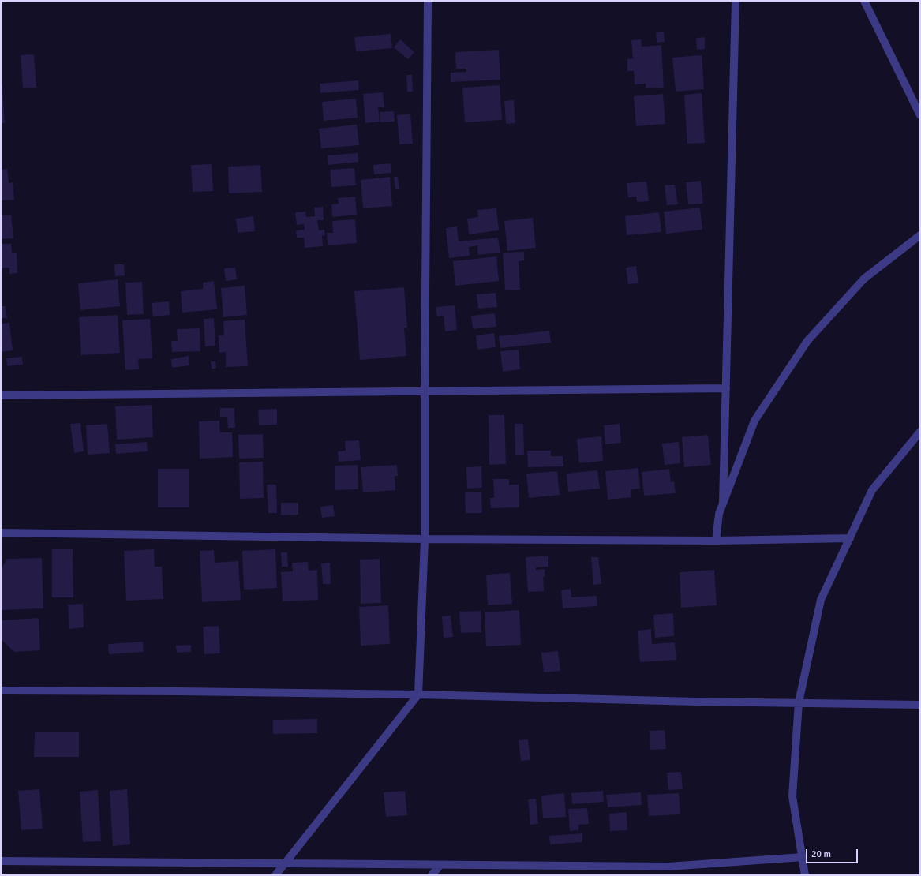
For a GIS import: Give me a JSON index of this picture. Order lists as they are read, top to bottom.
{
  "scale_bar": "20 m"
}
